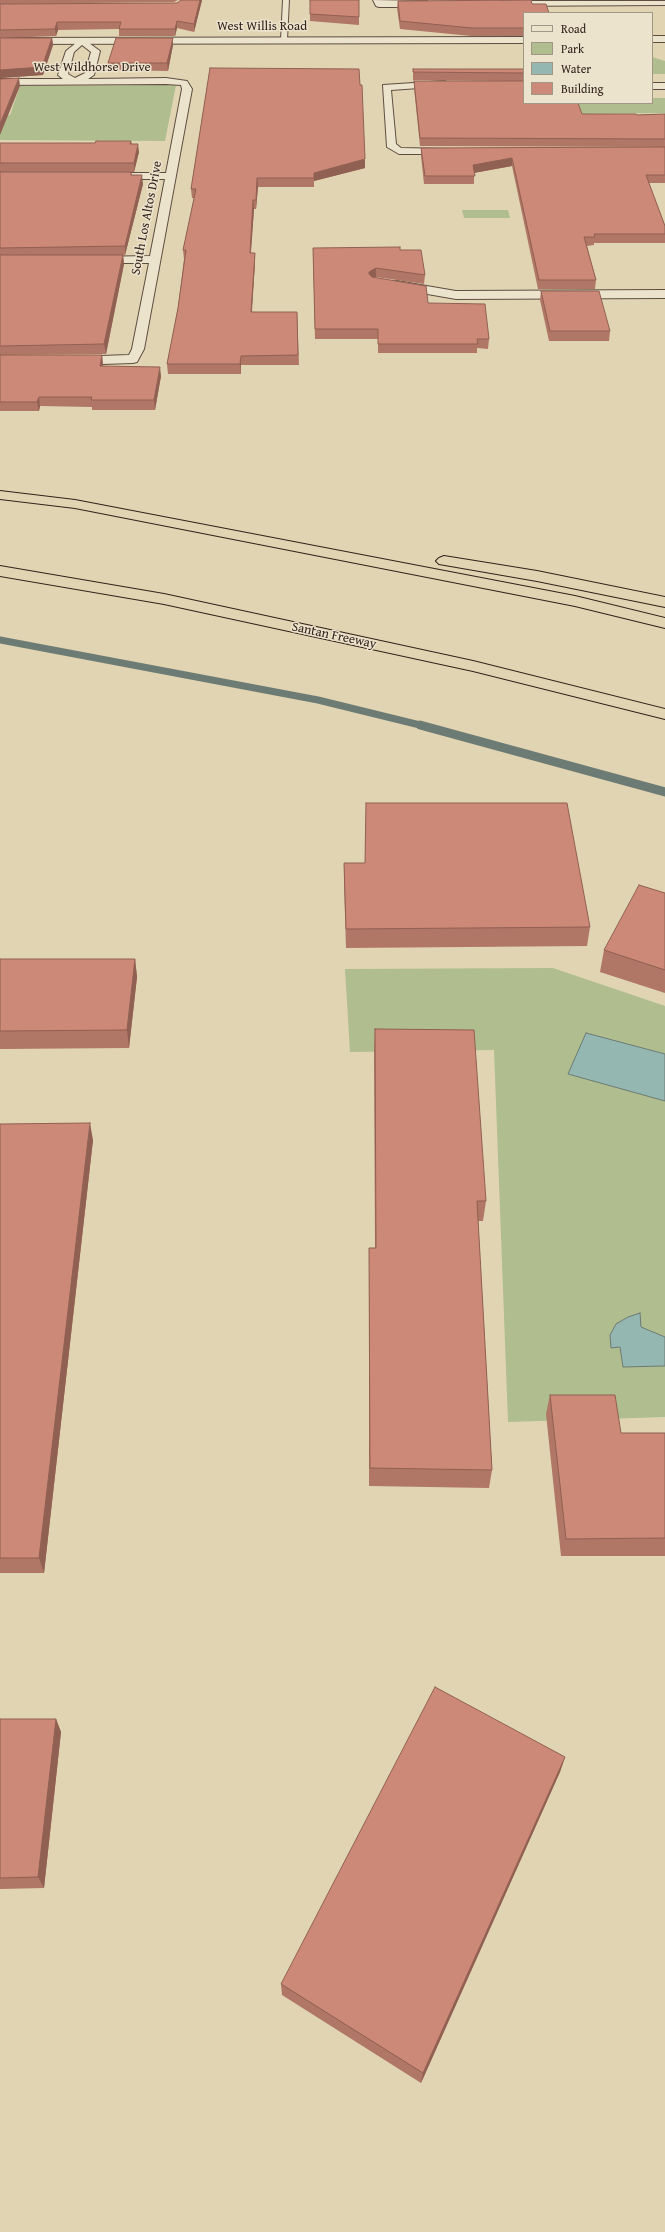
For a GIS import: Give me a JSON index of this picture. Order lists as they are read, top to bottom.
{
  "streets": {
    "highway": ["Santan Freeway"],
    "street": ["West Willis Road", "West Wildhorse Drive", "South Los Altos Drive"]
  },
  "crossings": [
    ["West Wildhorse Drive", "South Los Altos Drive"]
  ],
  "legend": [
    "Road",
    "Park",
    "Water",
    "Building"
  ]
}
